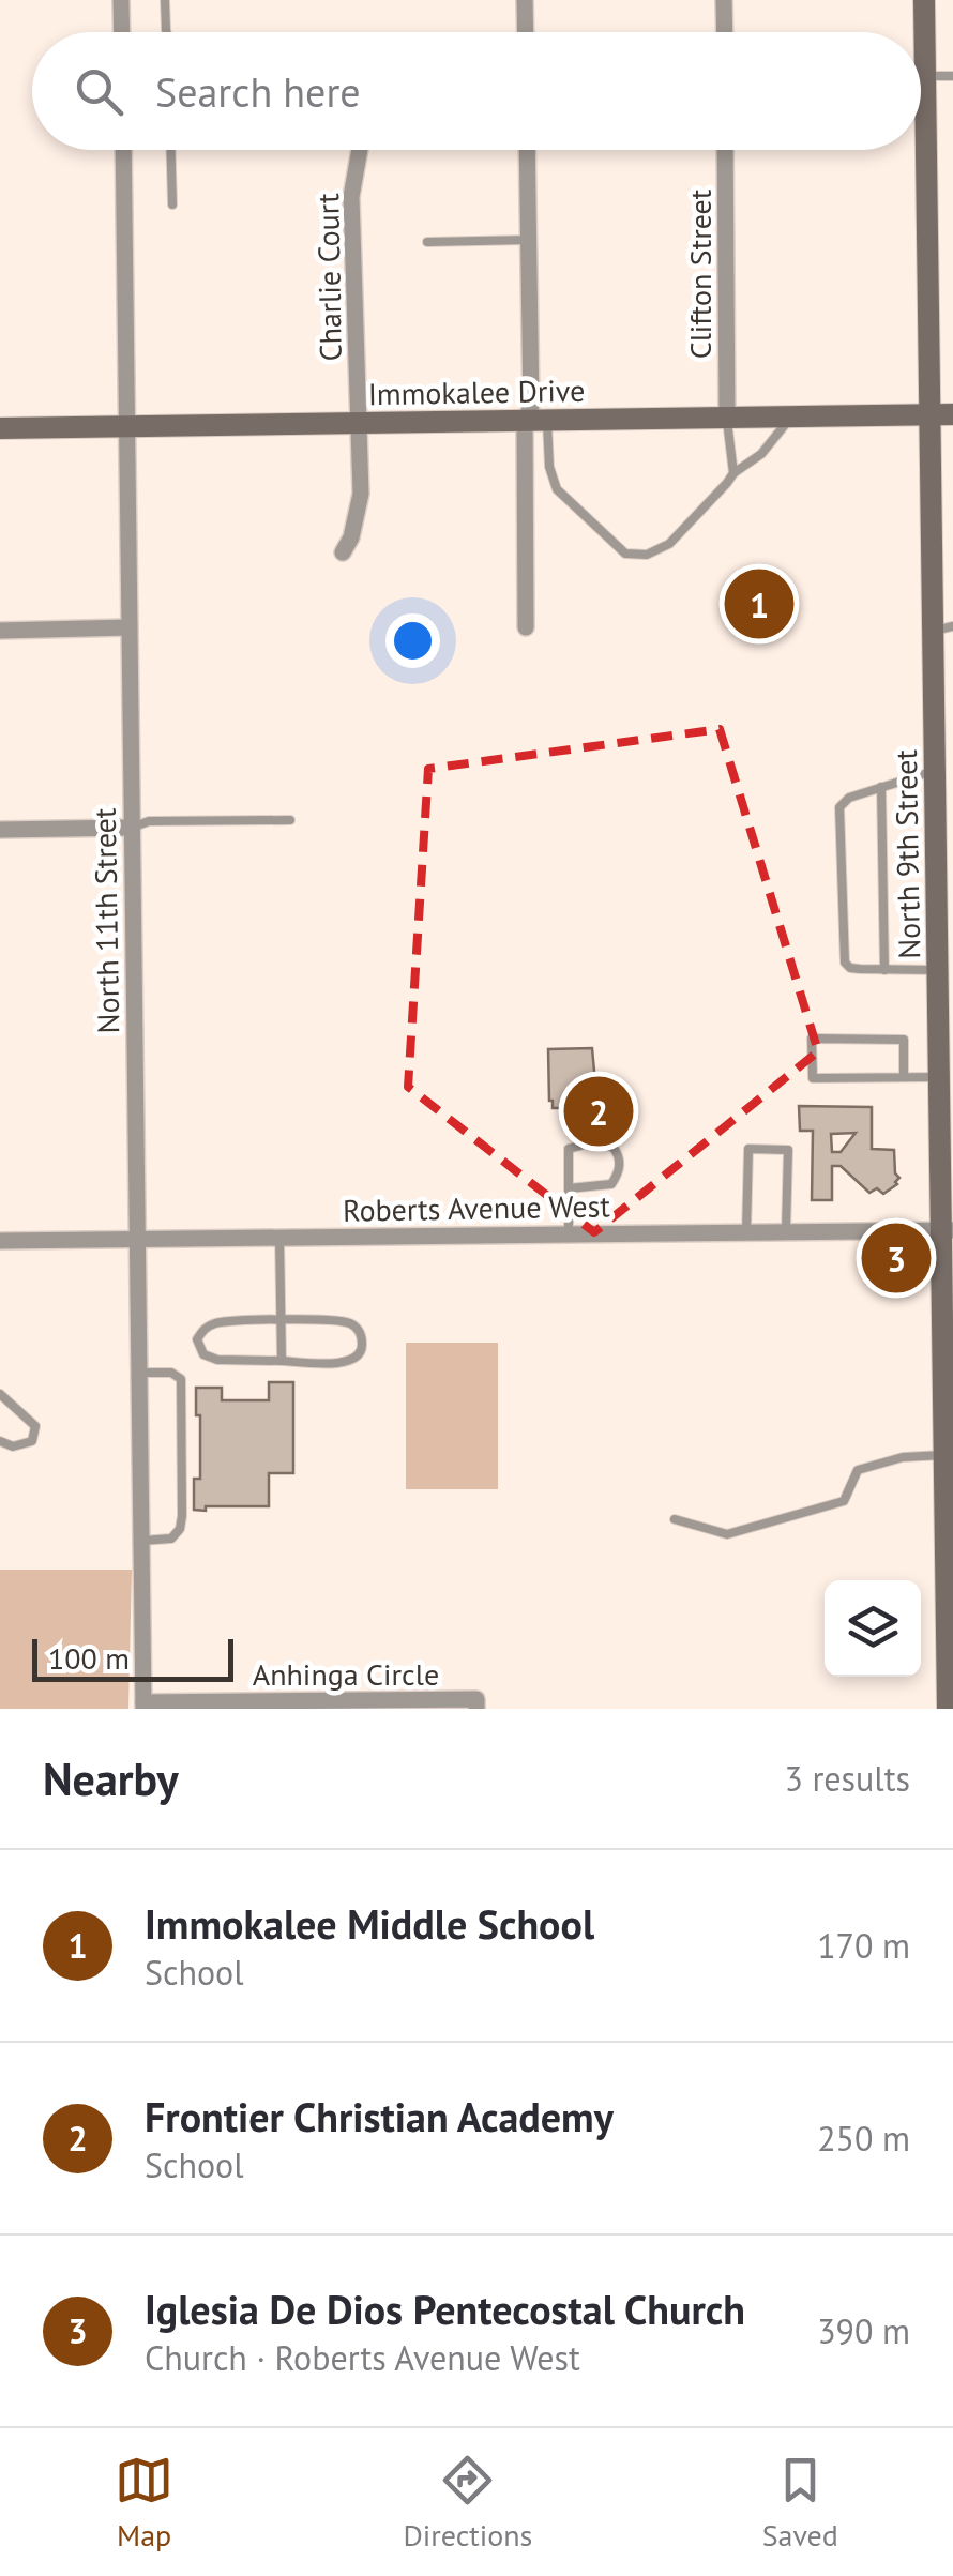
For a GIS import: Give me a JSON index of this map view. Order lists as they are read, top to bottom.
{
  "streets": {
    "street": [
      "Clifton Street",
      "Charlie Court",
      "Immokalee Drive",
      "North 9th Street",
      "North 11th Street",
      "Roberts Avenue West",
      "Anhinga Circle"
    ]
  },
  "crossings": [
    ["Clifton Street", "Immokalee Drive"],
    ["Charlie Court", "Immokalee Drive"],
    ["Immokalee Drive", "North 9th Street"],
    ["Immokalee Drive", "North 11th Street"],
    ["North 9th Street", "Roberts Avenue West"],
    ["North 11th Street", "Roberts Avenue West"],
    ["North 11th Street", "Anhinga Circle"]
  ],
  "scale_bar": "100 m",
  "page": {
    "search": "Search here",
    "pins": ["1", "2", "3"],
    "scale": "100 m",
    "heading": ["Nearby", "3 results"],
    "list": [
      {
        "mark": "1",
        "name": "Immokalee Middle School",
        "note": "School",
        "value": "170 m"
      },
      {
        "mark": "2",
        "name": "Frontier Christian Academy",
        "note": "School",
        "value": "250 m"
      },
      {
        "mark": "3",
        "name": "Iglesia De Dios Pentecostal Church",
        "note": "Church · Roberts Avenue West",
        "value": "390 m"
      }
    ],
    "nav": ["Map", "Directions", "Saved"]
  }
}
